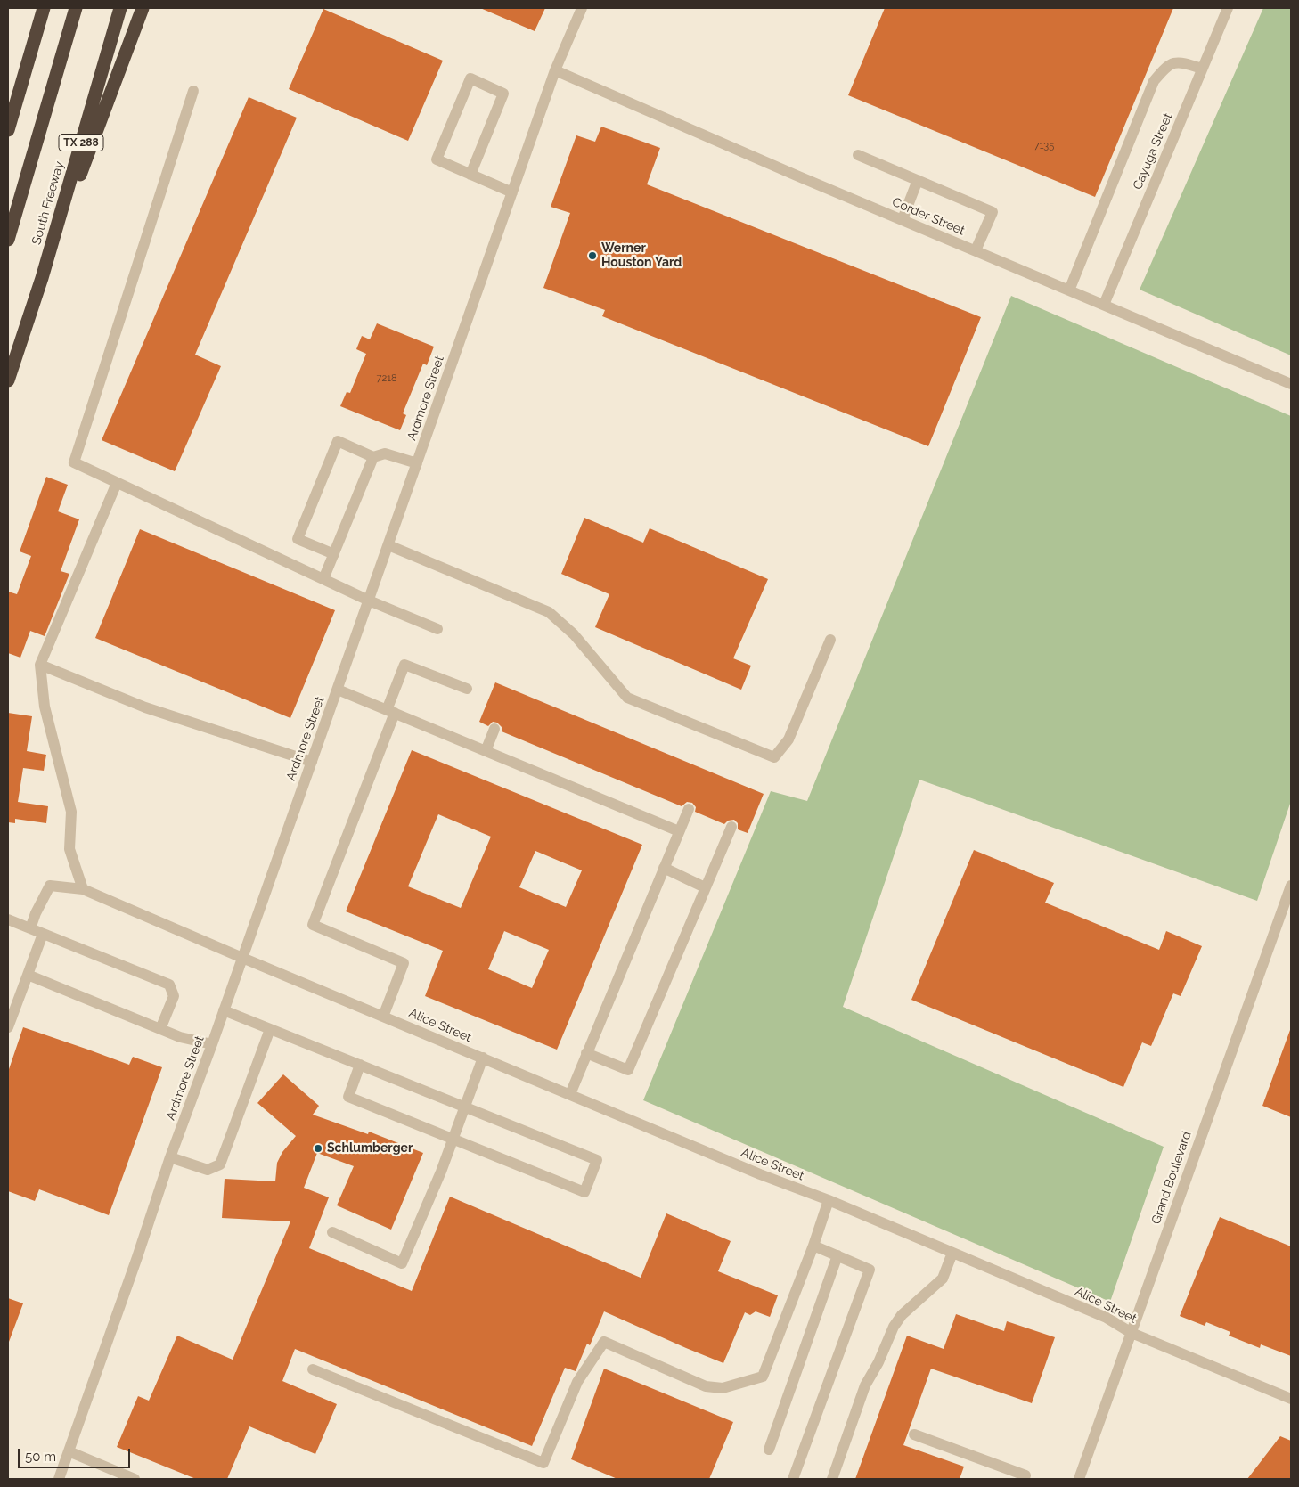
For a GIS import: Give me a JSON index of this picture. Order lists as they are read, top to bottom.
{
  "streets": {
    "highway": ["TX 288", "South Freeway"],
    "street": [
      "Cayuga Street",
      "Corder Street",
      "Ardmore Street",
      "Alice Street",
      "Grand Boulevard"
    ]
  },
  "crossings": [
    ["Cayuga Street", "Corder Street"],
    ["Corder Street", "Ardmore Street"],
    ["Ardmore Street", "Alice Street"],
    ["Alice Street", "Grand Boulevard"]
  ],
  "places": ["Werner Houston Yard", "Schlumberger"],
  "house_numbers": ["7135", "7218"],
  "scale_bar": "50 m"
}
